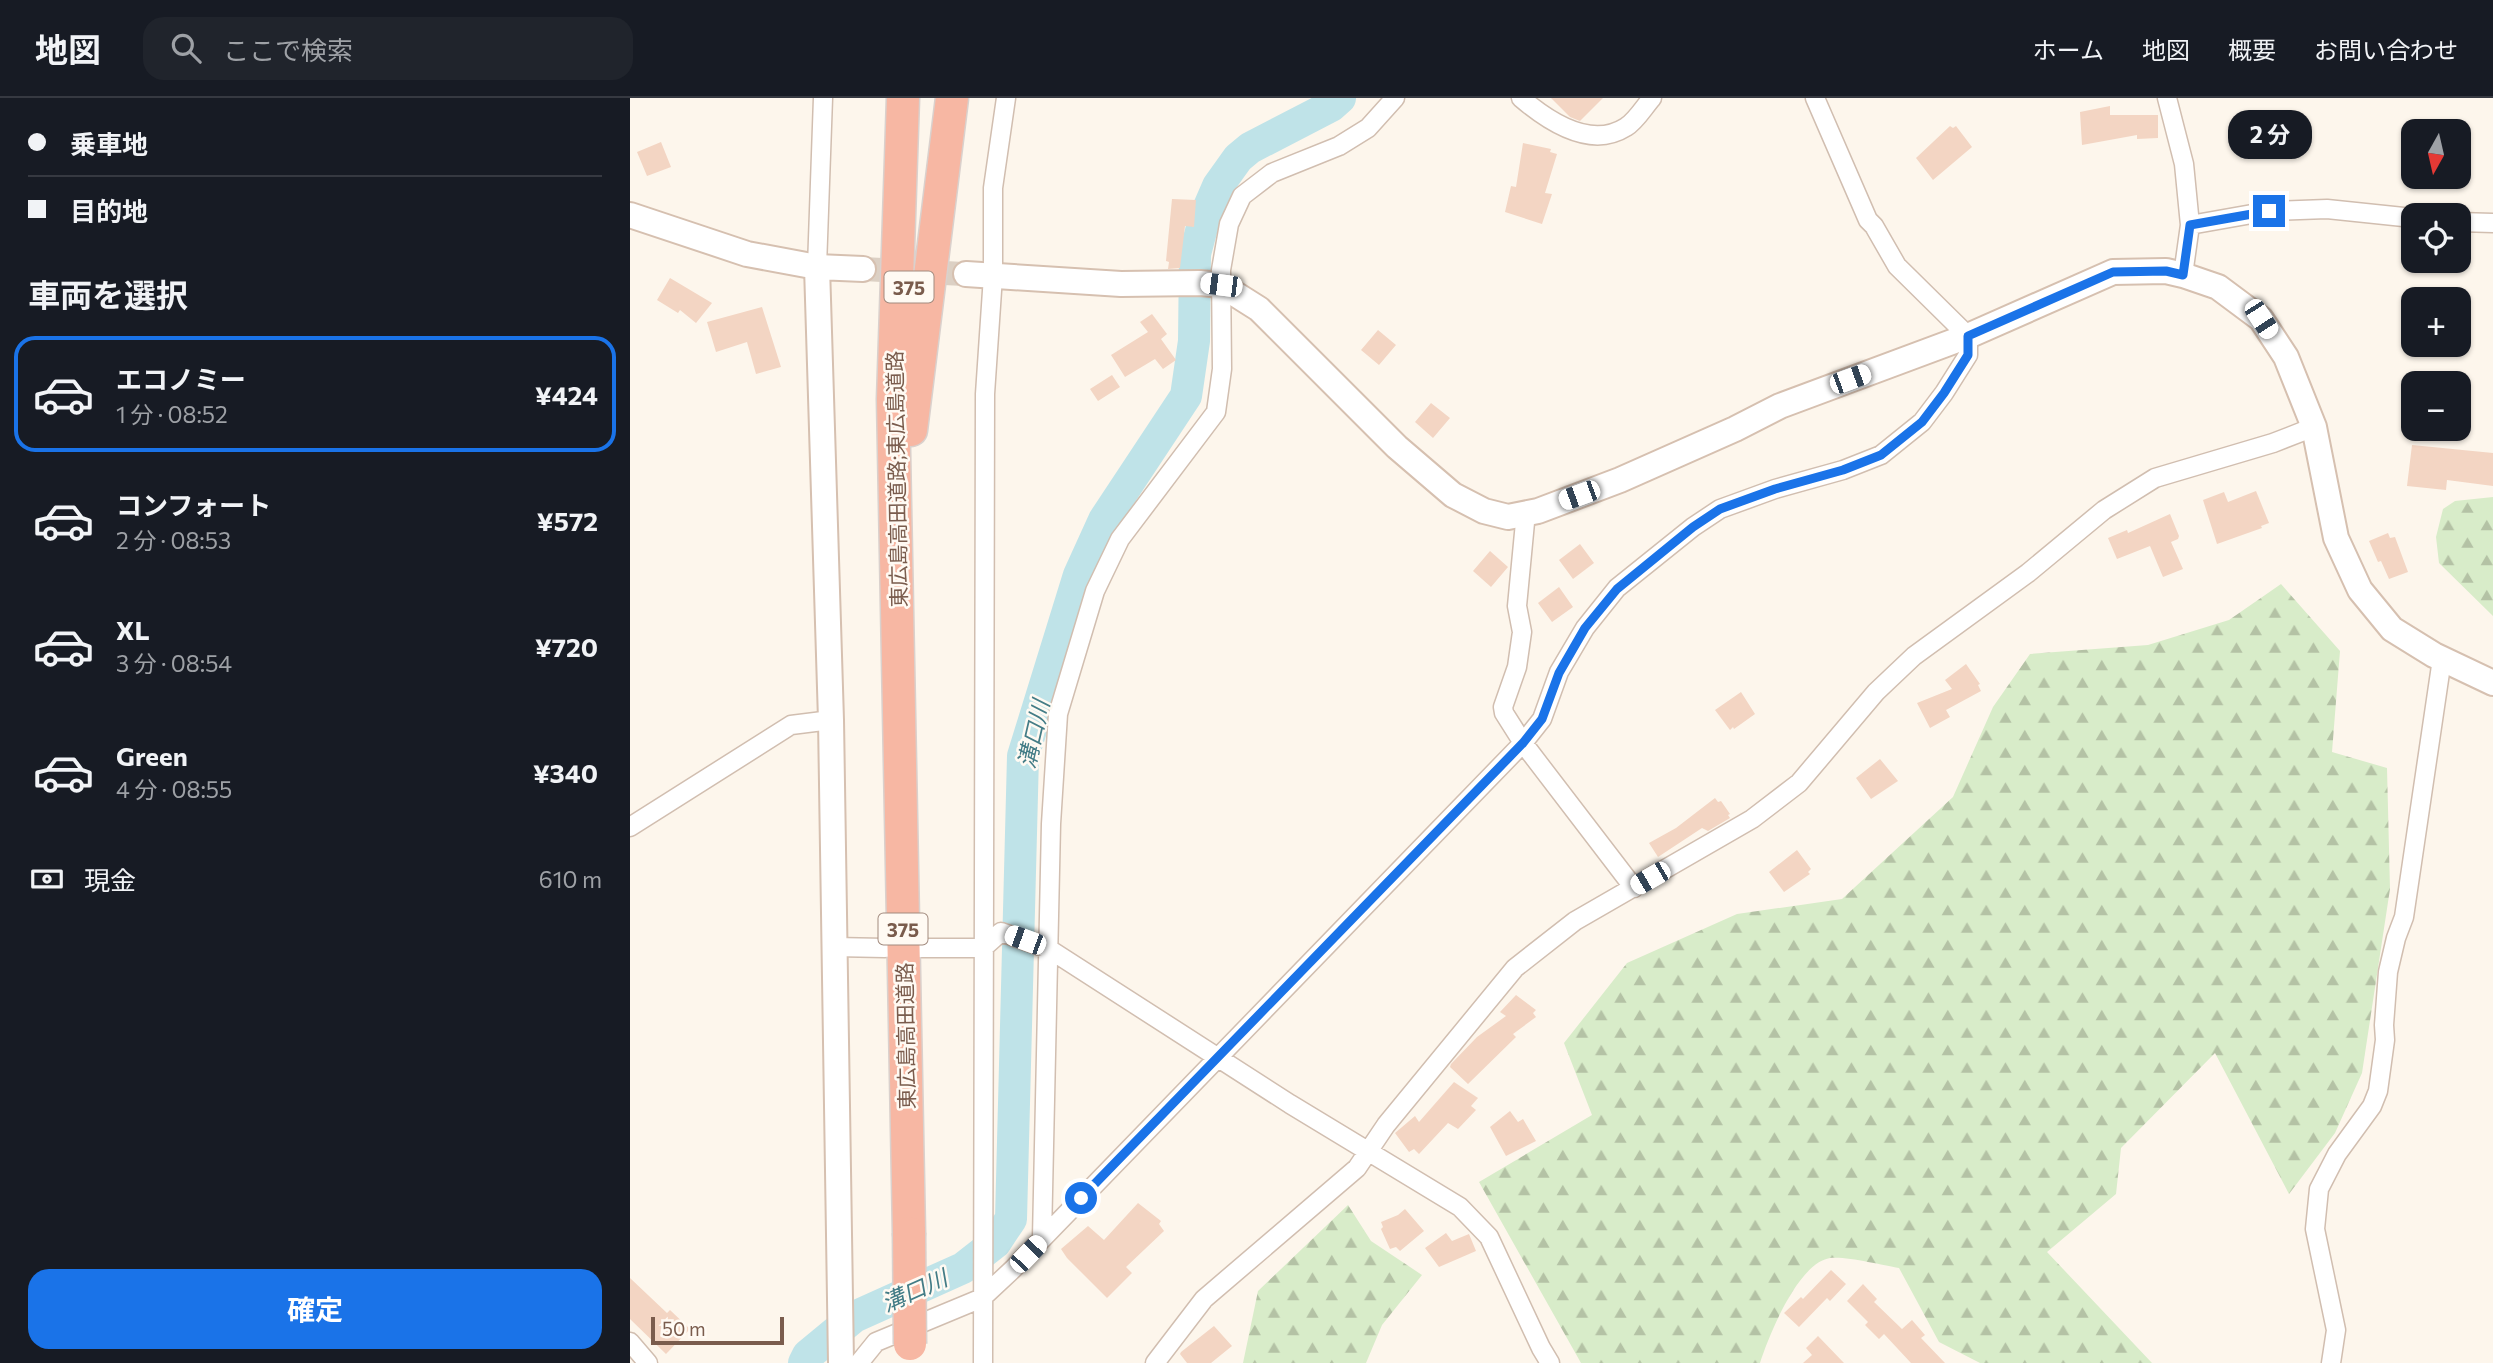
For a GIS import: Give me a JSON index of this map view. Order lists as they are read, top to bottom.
{
  "streets": {
    "highway": ["375", "東広島高田道路;東広島道路", "東広島高田道路"]
  },
  "crossings": [
    ["東広島高田道路;東広島道路", "東広島高田道路"]
  ],
  "water": ["溝口川"],
  "scale_bar": "50 m",
  "north": "bottom",
  "page": {
    "header": "地図",
    "search": "ここで検索",
    "nav": [
      "ホーム",
      "地図",
      "概要",
      "お問い合わせ"
    ],
    "banner": ["乗車地", "目的地"],
    "bubble": "2 分",
    "map_buttons": ["+", "−"],
    "heading": "車両を選択",
    "list": [
      {
        "name": "エコノミー",
        "note": "1 分 · 08:52",
        "value": "¥424"
      },
      {
        "name": "コンフォート",
        "note": "2 分 · 08:53",
        "value": "¥572"
      },
      {
        "name": "XL",
        "note": "3 分 · 08:54",
        "value": "¥720"
      },
      {
        "name": "Green",
        "note": "4 分 · 08:55",
        "value": "¥340"
      }
    ],
    "pay": ["現金", "610 m"],
    "buttons": "確定",
    "scale": "50 m"
  }
}
